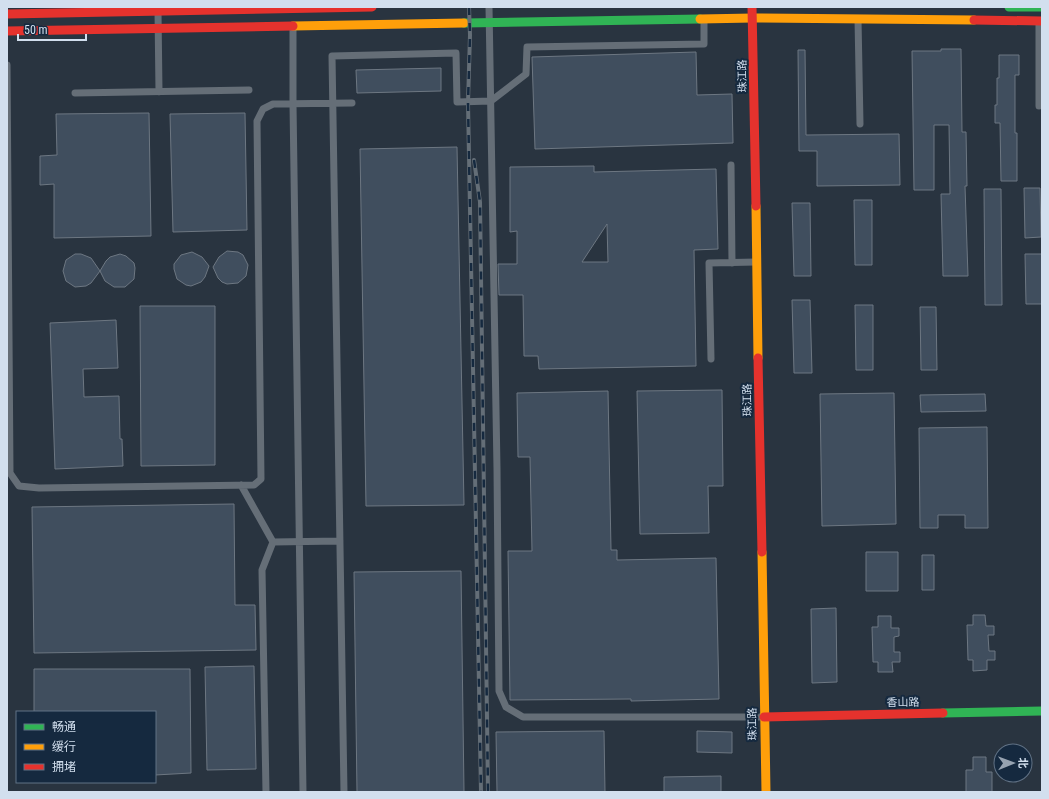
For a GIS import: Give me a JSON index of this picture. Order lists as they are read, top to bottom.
{
  "streets": {
    "street": ["珠江路", "香山路"]
  },
  "crossings": [
    ["珠江路", "香山路"]
  ],
  "legend": ["畅通", "缓行", "拥堵"],
  "scale_bar": "50 m",
  "north": "right"
}
